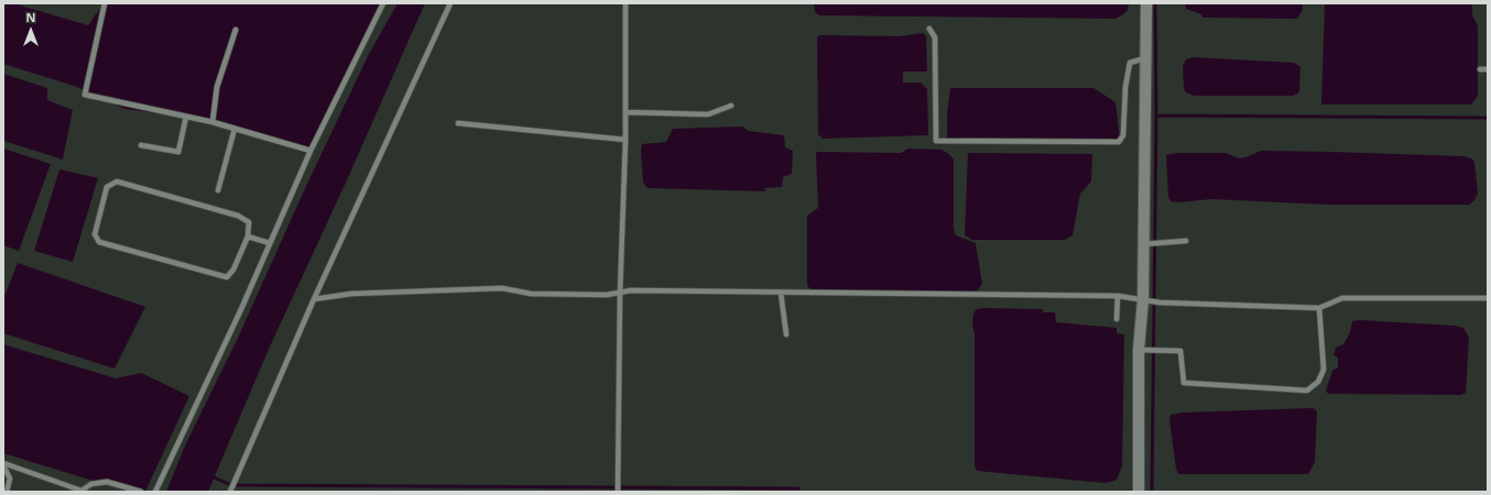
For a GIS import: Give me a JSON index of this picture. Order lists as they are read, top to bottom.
{
  "north": "top"
}
